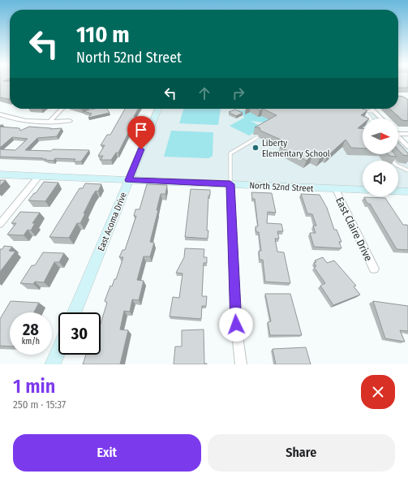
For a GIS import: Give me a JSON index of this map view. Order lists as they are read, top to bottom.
{
  "streets": {
    "street": ["North 52nd Street", "East Acoma Drive", "East Claire Drive"]
  },
  "crossings": [
    ["North 52nd Street", "East Acoma Drive"],
    ["North 52nd Street", "East Claire Drive"]
  ],
  "places": ["Liberty Elementary School"],
  "north": "right",
  "page": {
    "turn": ["110 m", "North 52nd Street"],
    "speed": "28 km/h",
    "limit": "30",
    "heading": ["1 min", "250 m · 15:37"],
    "buttons": ["Exit", "Share"]
  }
}
